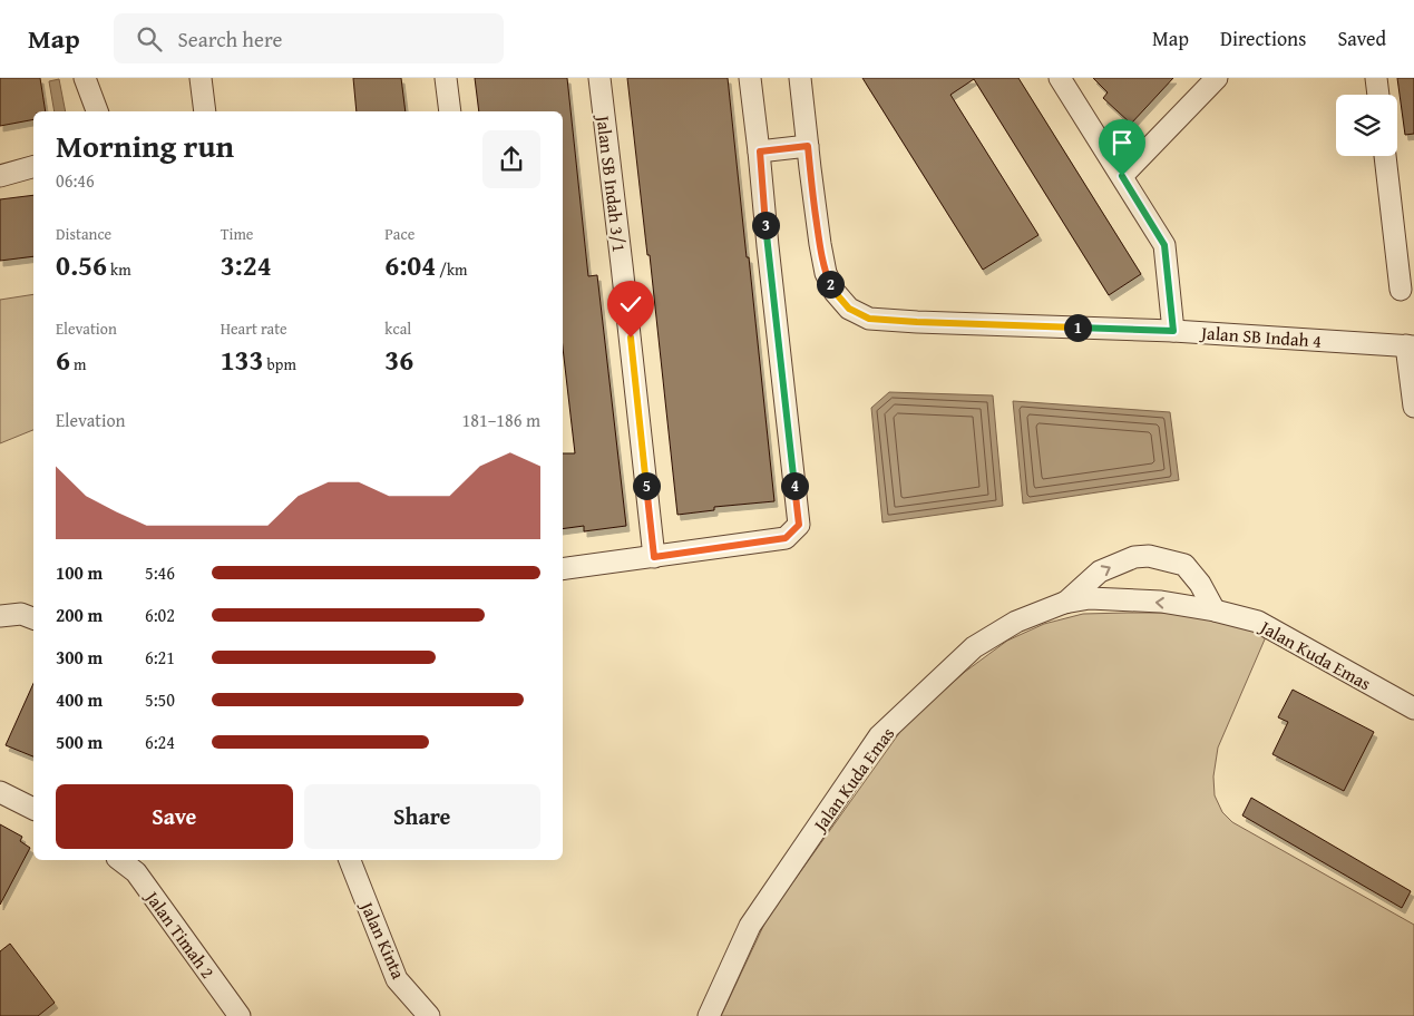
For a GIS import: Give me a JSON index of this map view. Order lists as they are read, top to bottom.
{
  "streets": {
    "street": [
      "Jalan SB Indah 3/1",
      "Jalan SB Indah 4",
      "Jalan Kuda Emas",
      "Jalan Timah 2",
      "Jalan Kinta"
    ]
  },
  "page": {
    "header": "Map",
    "search": "Search here",
    "nav": ["Map", "Directions", "Saved"],
    "heading": ["Morning run", "06:46"],
    "stats": [
      ["Distance", "0.56 km"],
      ["Time", "3:24"],
      ["Pace", "6:04 /km"],
      ["Elevation", "6 m"],
      ["Heart rate", "133 bpm"],
      ["kcal", "36"]
    ],
    "pins": [
      "3",
      "2",
      "1",
      "4",
      "5"
    ],
    "chart": ["Elevation", "181–186 m"],
    "list": [
      {
        "name": "100 m",
        "note": "5:46"
      },
      {
        "name": "200 m",
        "note": "6:02"
      },
      {
        "name": "300 m",
        "note": "6:21"
      },
      {
        "name": "400 m",
        "note": "5:50"
      },
      {
        "name": "500 m",
        "note": "6:24"
      }
    ],
    "buttons": ["Save", "Share"]
  }
}
